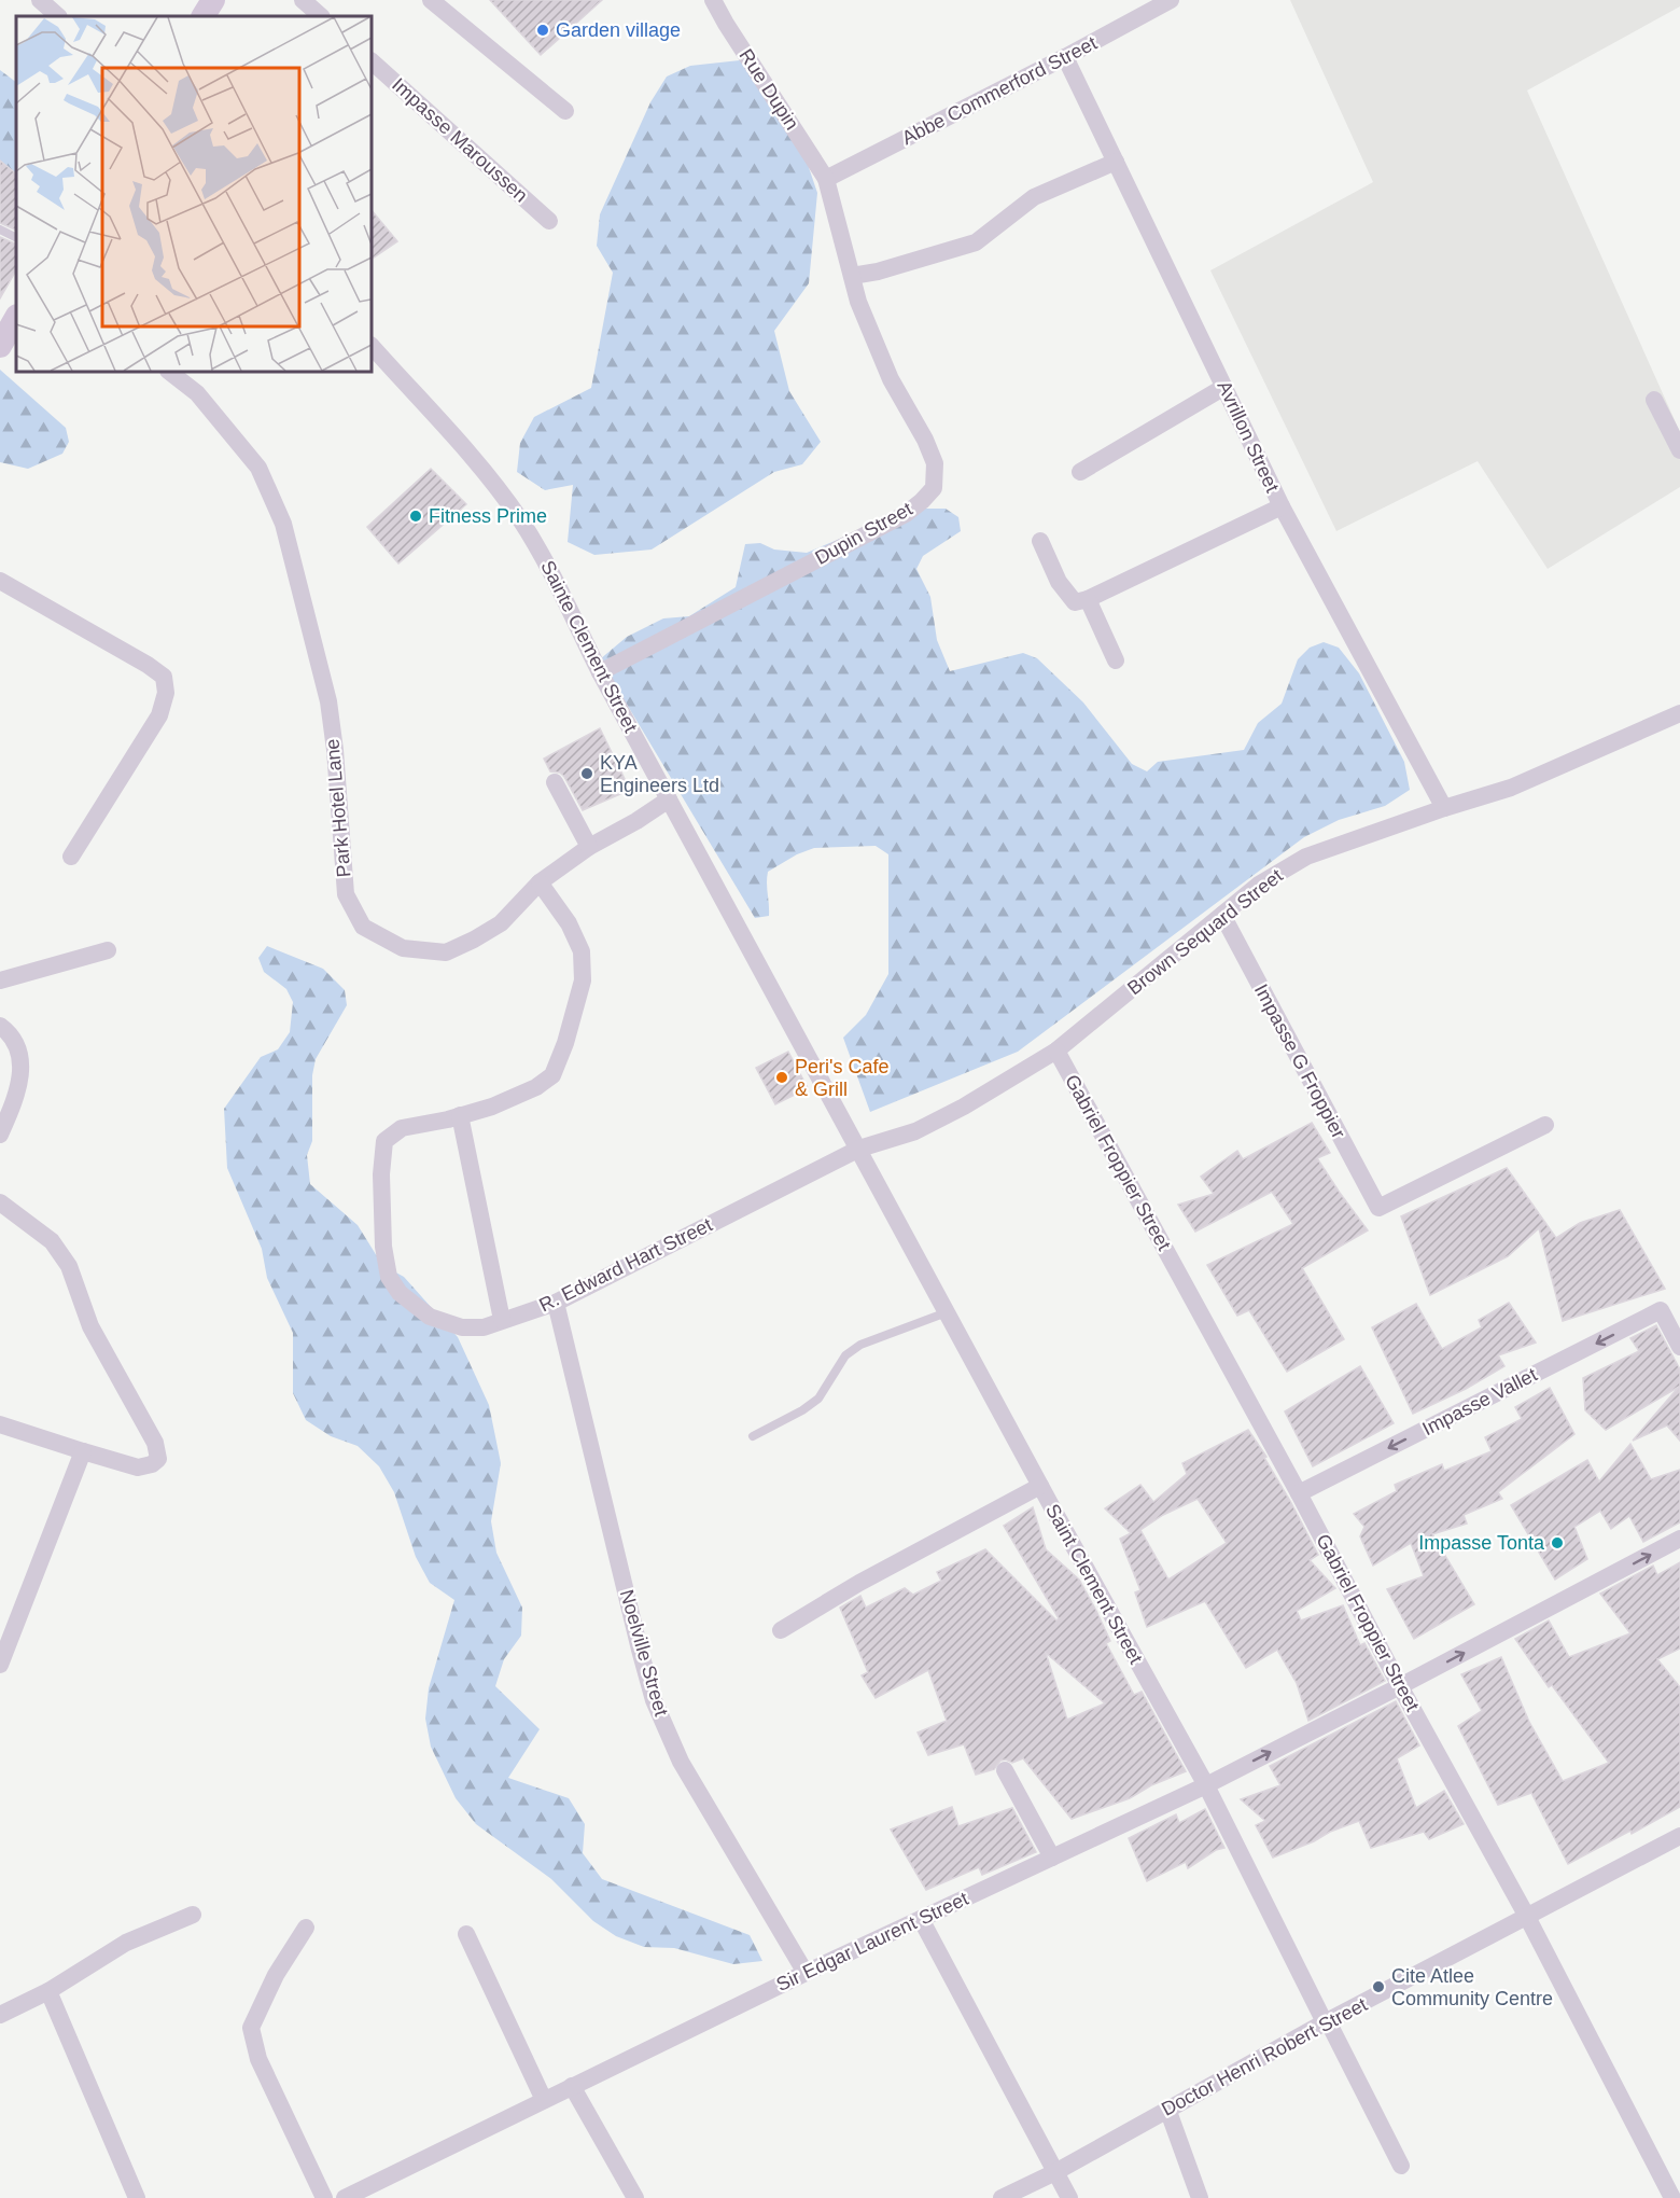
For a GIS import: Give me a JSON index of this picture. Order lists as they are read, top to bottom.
{
  "streets": {
    "street": [
      "Rue Dupin",
      "Abbe Commerford Street",
      "Impasse Maroussen",
      "Avrillon Street",
      "Dupin Street",
      "Sainte Clement Street",
      "Park Hotel Lane",
      "Brown Sequard Street",
      "Impasse G Froppier",
      "Gabriel Froppier Street",
      "R. Edward Hart Street",
      "Impasse Vallet",
      "Saint Clement Street",
      "Noelville Street",
      "Sir Edgar Laurent Street",
      "Doctor Henri Robert Street"
    ]
  },
  "crossings": [
    ["Rue Dupin", "Abbe Commerford Street"],
    ["Rue Dupin", "Dupin Street"],
    ["Abbe Commerford Street", "Avrillon Street"],
    ["Abbe Commerford Street", "Dupin Street"],
    ["Avrillon Street", "Brown Sequard Street"],
    ["Dupin Street", "Sainte Clement Street"],
    ["Sainte Clement Street", "Park Hotel Lane"],
    ["Sainte Clement Street", "Brown Sequard Street"],
    ["Sainte Clement Street", "R. Edward Hart Street"],
    ["Sainte Clement Street", "Saint Clement Street"],
    ["Brown Sequard Street", "Impasse G Froppier"],
    ["Brown Sequard Street", "Gabriel Froppier Street"],
    ["Brown Sequard Street", "R. Edward Hart Street"],
    ["Brown Sequard Street", "Saint Clement Street"],
    ["Gabriel Froppier Street", "Impasse Vallet"],
    ["Gabriel Froppier Street", "Sir Edgar Laurent Street"],
    ["Gabriel Froppier Street", "Doctor Henri Robert Street"],
    ["R. Edward Hart Street", "Saint Clement Street"],
    ["R. Edward Hart Street", "Noelville Street"],
    ["Saint Clement Street", "Sir Edgar Laurent Street"],
    ["Saint Clement Street", "Doctor Henri Robert Street"],
    ["Noelville Street", "Sir Edgar Laurent Street"]
  ],
  "one_way": ["Impasse Vallet"],
  "places": [
    "Garden village",
    "Fitness Prime",
    "KYA Engineers Ltd",
    "Peri's Cafe & Grill",
    "Impasse Tonta",
    "Cite Atlee Community Centre"
  ]
}
